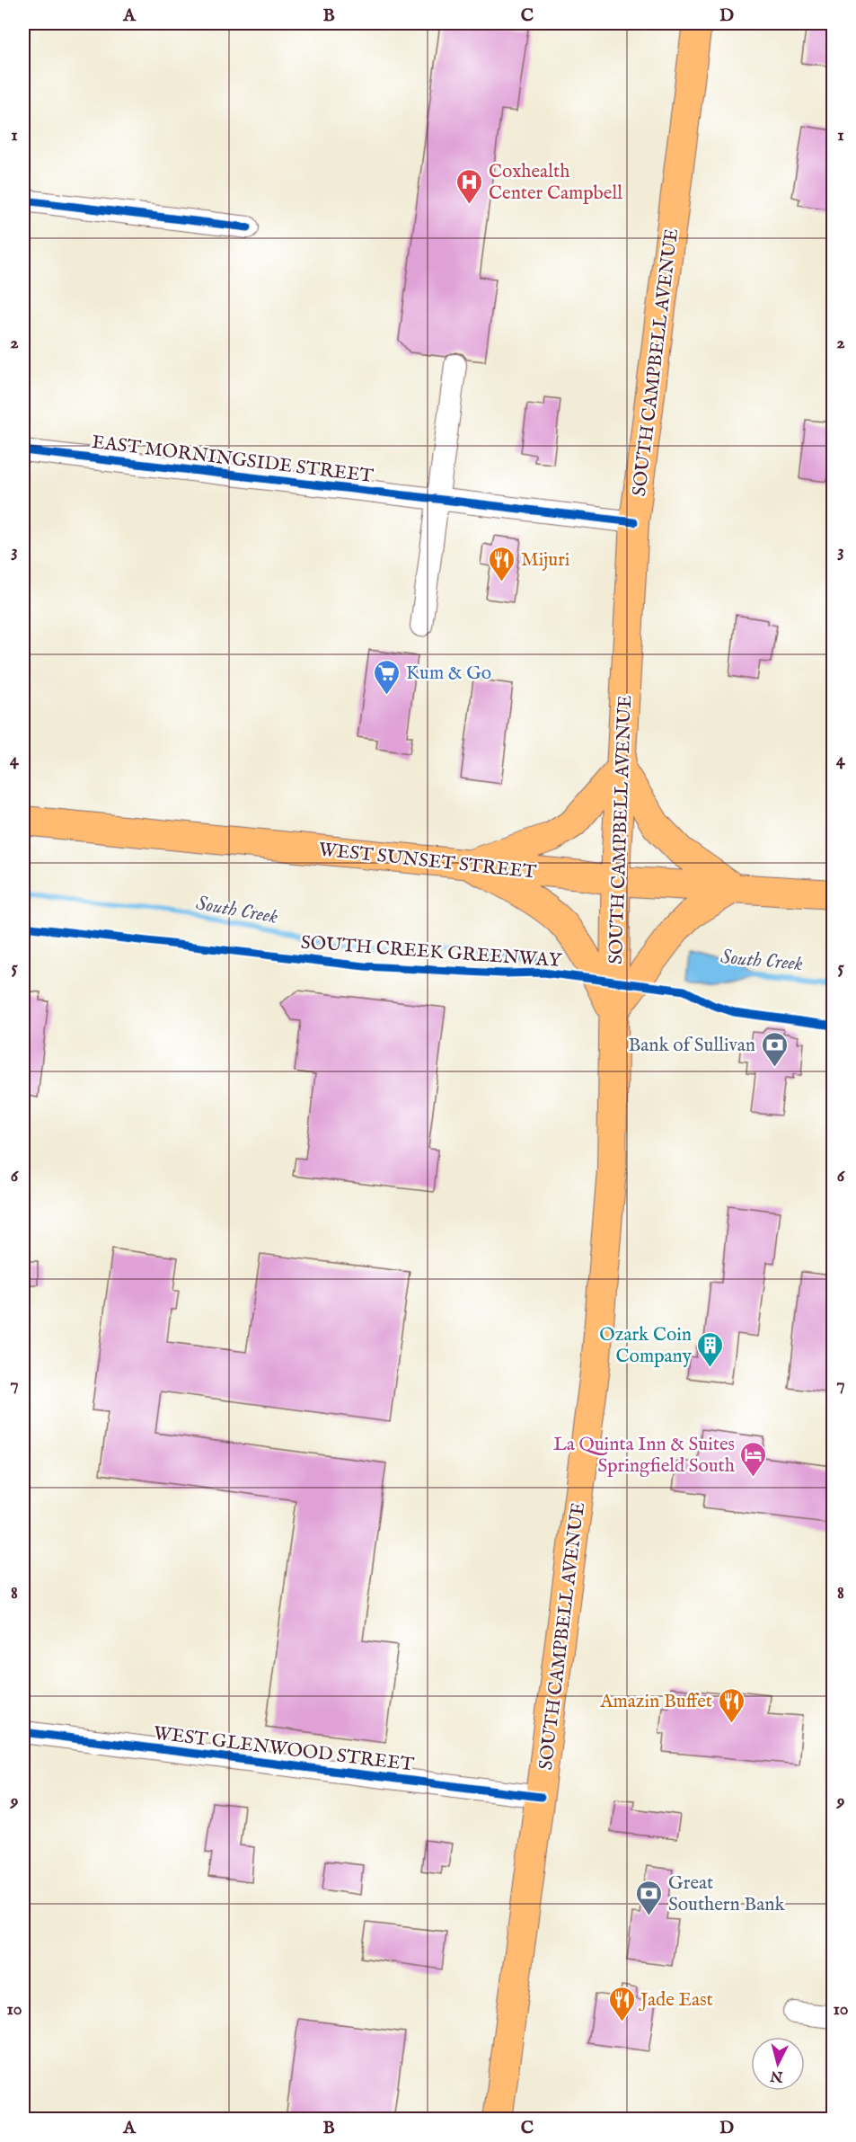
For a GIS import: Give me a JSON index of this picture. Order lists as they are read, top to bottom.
{
  "streets": {
    "main road": ["SOUTH CAMPBELL AVENUE", "WEST SUNSET STREET"],
    "street": ["EAST MORNINGSIDE STREET", "WEST GLENWOOD STREET"],
    "cycle path": ["SOUTH CREEK GREENWAY"]
  },
  "crossings": [
    ["SOUTH CAMPBELL AVENUE", "EAST MORNINGSIDE STREET"],
    ["SOUTH CAMPBELL AVENUE", "WEST SUNSET STREET"],
    ["SOUTH CAMPBELL AVENUE", "WEST GLENWOOD STREET"]
  ],
  "water": ["South Creek"],
  "places": {
    "hospital": ["Coxhealth Center Campbell"],
    "restaurant": ["Mijuri", "Amazin Buffet", "Jade East"],
    "supermarket": ["Kum & Go"],
    "bank": ["Bank of Sullivan", "Great Southern Bank"],
    "building": ["Ozark Coin Company"],
    "hotel": ["La Quinta Inn & Suites Springfield South"]
  },
  "north": "bottom",
  "grid": {
    "columns": [
      "A",
      "B",
      "C",
      "D"
    ],
    "rows": [
      "1",
      "2",
      "3",
      "4",
      "5",
      "6",
      "7",
      "8",
      "9",
      "10"
    ]
  }
}
